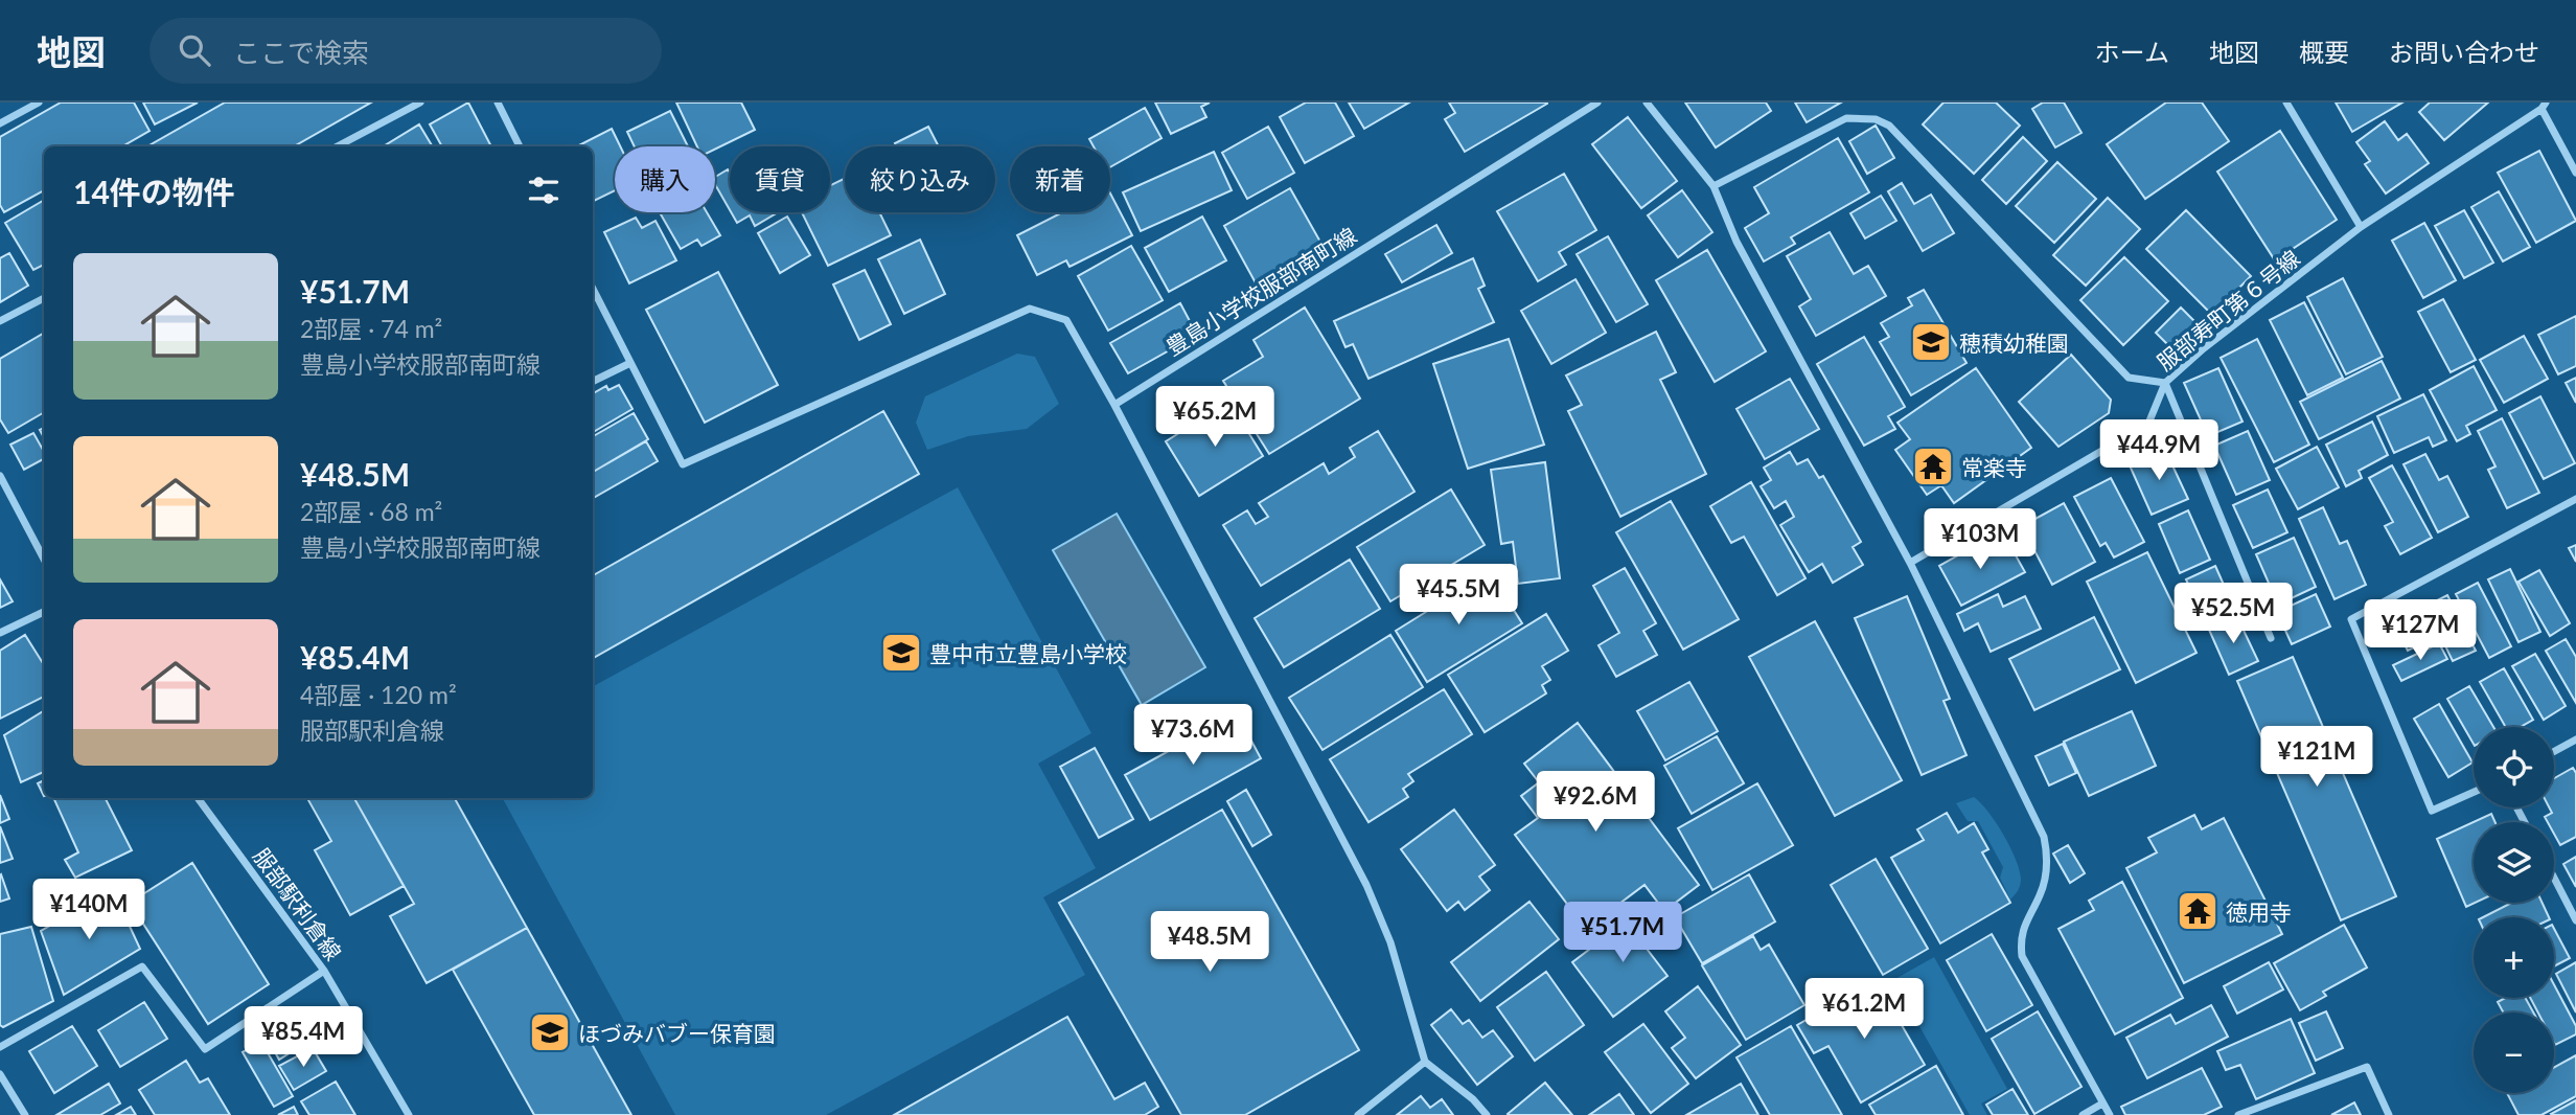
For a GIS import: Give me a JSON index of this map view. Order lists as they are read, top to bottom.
{
  "streets": {
    "street": ["豊島小学校服部南町線", "服部寿町第６号線", "服部駅利倉線"]
  },
  "places": {
    "school or university": ["穂積幼稚園", "豊中市立豊島小学校", "ほづみバブー保育園"],
    "temple": ["常楽寺", "徳用寺"]
  },
  "page": {
    "header": "地図",
    "search": "ここで検索",
    "nav": [
      "ホーム",
      "地図",
      "概要",
      "お問い合わせ"
    ],
    "chip": [
      "購入",
      "賃貸",
      "絞り込み",
      "新着"
    ],
    "heading": "14件の物件",
    "list": [
      {
        "name": "¥51.7M",
        "note": "2部屋 · 74 m² · 豊島小学校服部南町線"
      },
      {
        "name": "¥48.5M",
        "note": "2部屋 · 68 m² · 豊島小学校服部南町線"
      },
      {
        "name": "¥85.4M",
        "note": "4部屋 · 120 m² · 服部駅利倉線"
      }
    ],
    "price": [
      "¥65.2M",
      "¥44.9M",
      "¥103M",
      "¥45.5M",
      "¥52.5M",
      "¥127M",
      "¥73.6M",
      "¥121M",
      "¥92.6M",
      "¥140M",
      "¥51.7M",
      "¥48.5M",
      "¥61.2M",
      "¥85.4M"
    ],
    "map_buttons": ["+", "−"]
  }
}
